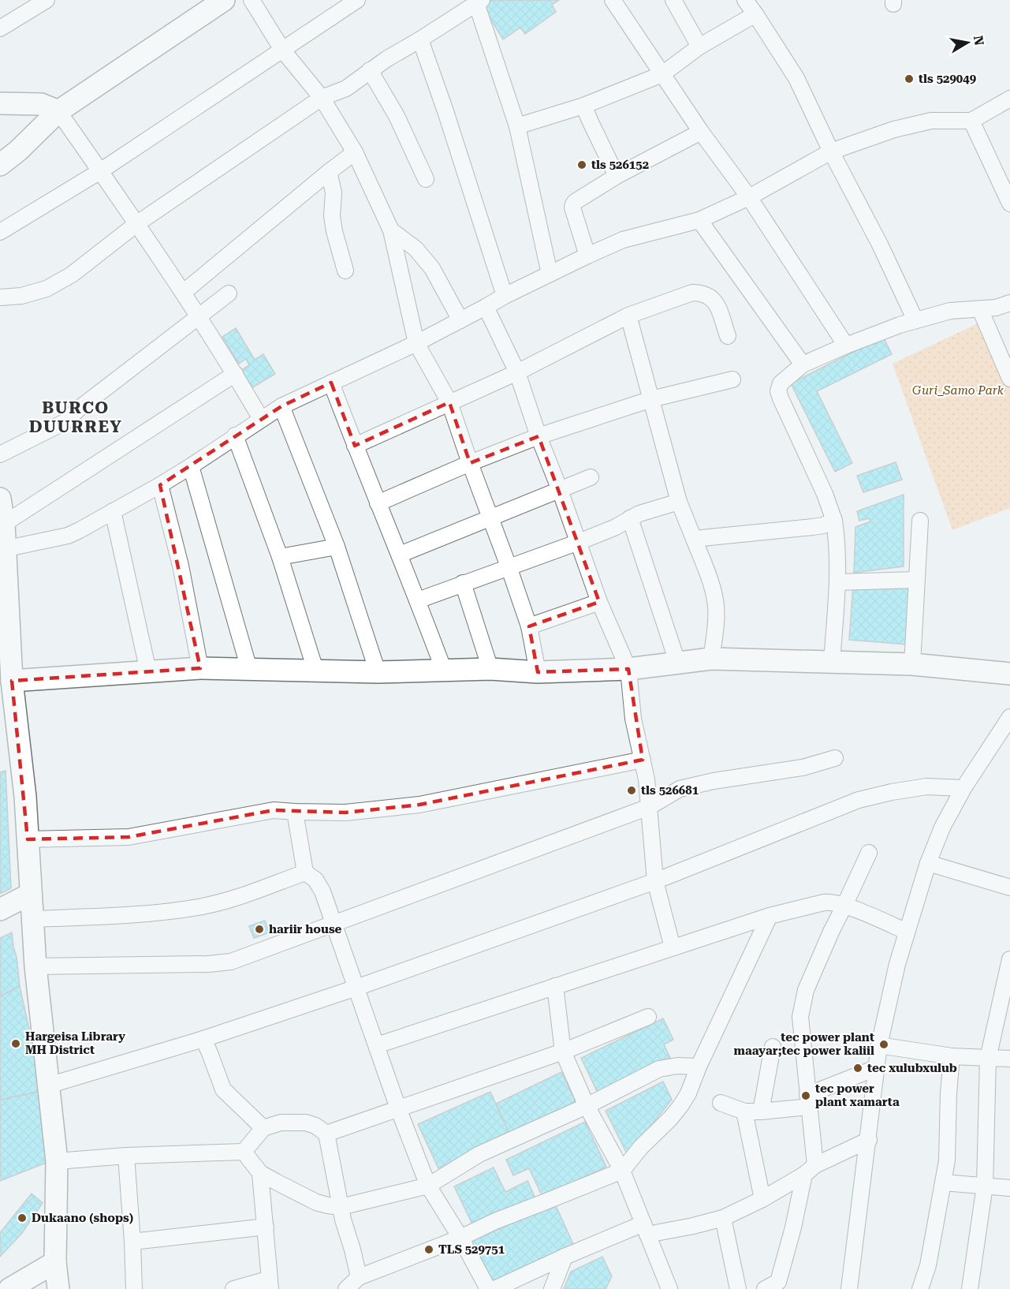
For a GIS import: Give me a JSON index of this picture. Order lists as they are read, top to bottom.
{
  "districts": ["BURCO DUURREY"],
  "parks": ["Guri_Samo Park"],
  "places": [
    "tls 529049",
    "tls 526152",
    "tls 526681",
    "hariir house",
    "Hargeisa Library MH District",
    "tec power plant maayar;tec power kaliil",
    "tec xulubxulub",
    "tec power plant xamarta",
    "Dukaano (shops)",
    "TLS 529751"
  ],
  "north": "right"
}
